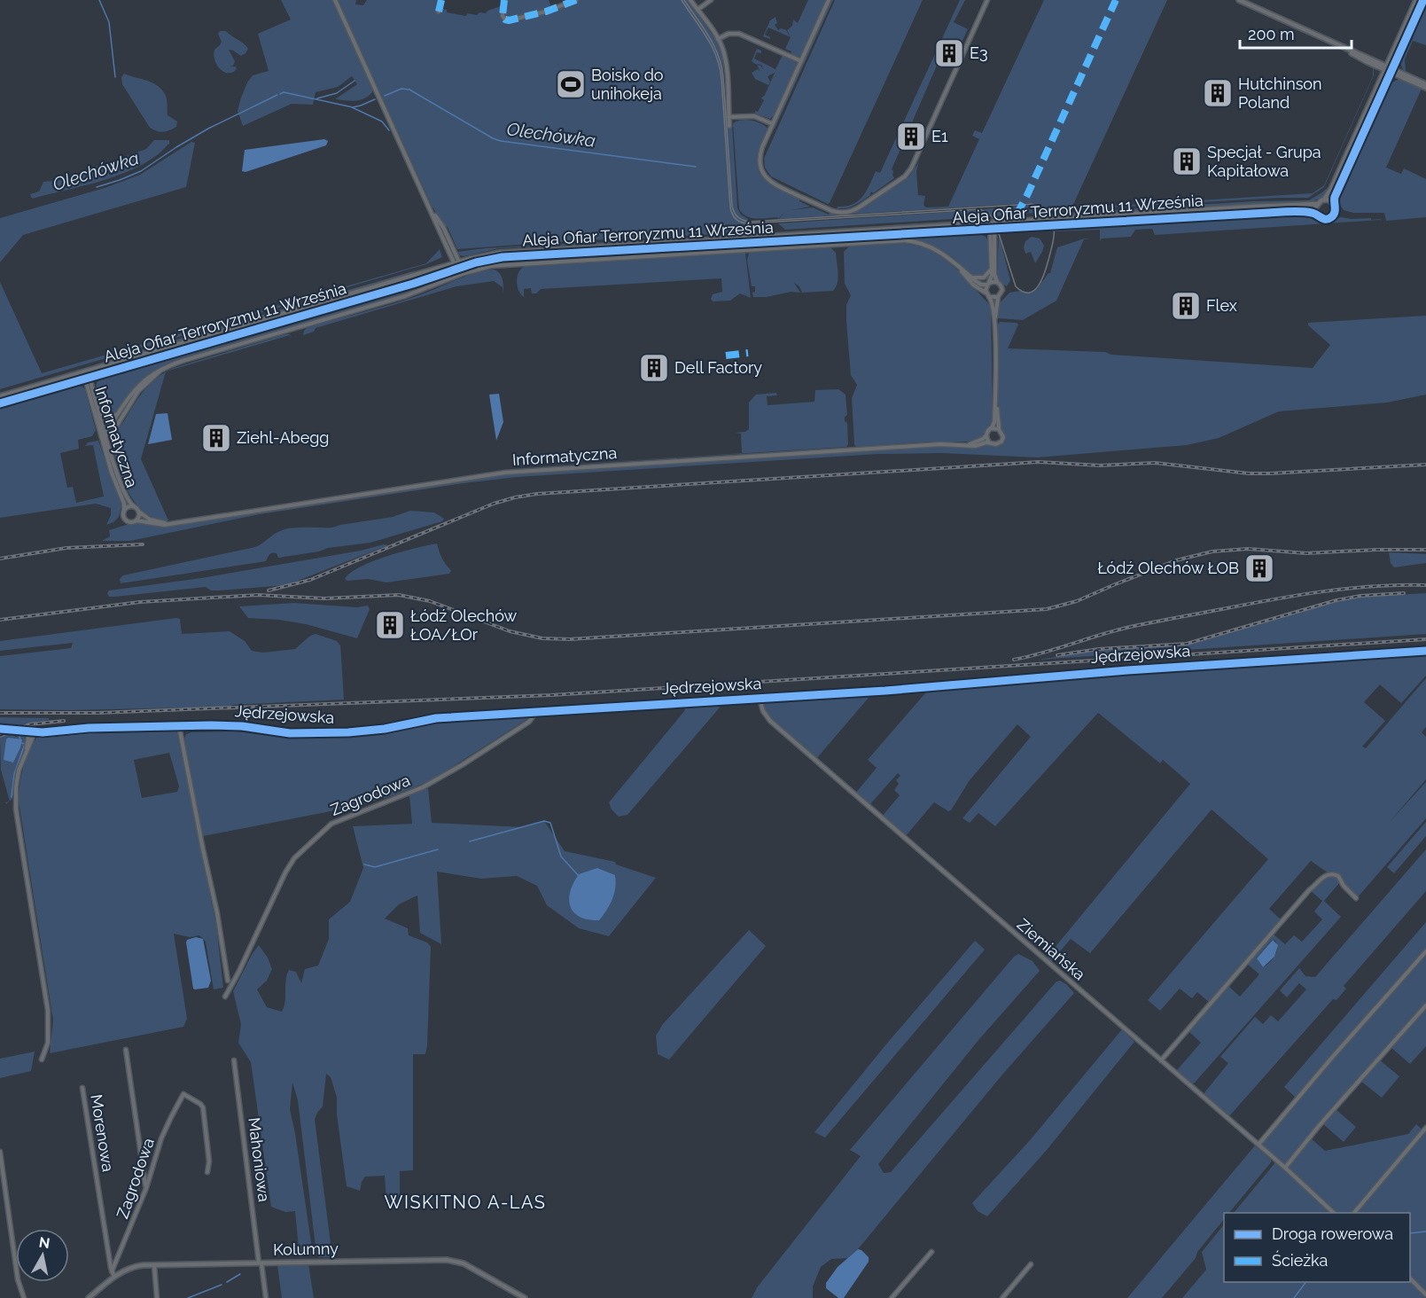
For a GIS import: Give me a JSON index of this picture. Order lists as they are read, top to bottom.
{
  "streets": {
    "street": [
      "Aleja Ofiar Terroryzmu 11 Września",
      "Informatyczna",
      "Jędrzejowska",
      "Zagrodowa",
      "Ziemiańska",
      "Morenowa",
      "Mahoniowa",
      "Kolumny"
    ]
  },
  "crossings": [
    ["Aleja Ofiar Terroryzmu 11 Września", "Informatyczna"],
    ["Jędrzejowska", "Zagrodowa"],
    ["Jędrzejowska", "Ziemiańska"],
    ["Zagrodowa", "Morenowa"],
    ["Morenowa", "Kolumny"],
    ["Mahoniowa", "Kolumny"]
  ],
  "districts": ["WISKITNO A-LAS"],
  "water": ["Olechówka"],
  "places": {
    "building": [
      "E3",
      "Hutchinson Poland",
      "E1",
      "Specjał - Grupa Kapitałowa",
      "Flex",
      "Dell Factory",
      "Ziehl-Abegg",
      "Łódź Olechów ŁOB",
      "Łódź Olechów ŁOA/ŁOr"
    ],
    "sports": ["Boisko do unihokeja"]
  },
  "legend": ["Droga rowerowa", "Ścieżka"],
  "scale_bar": "200 m",
  "north": "top"
}
